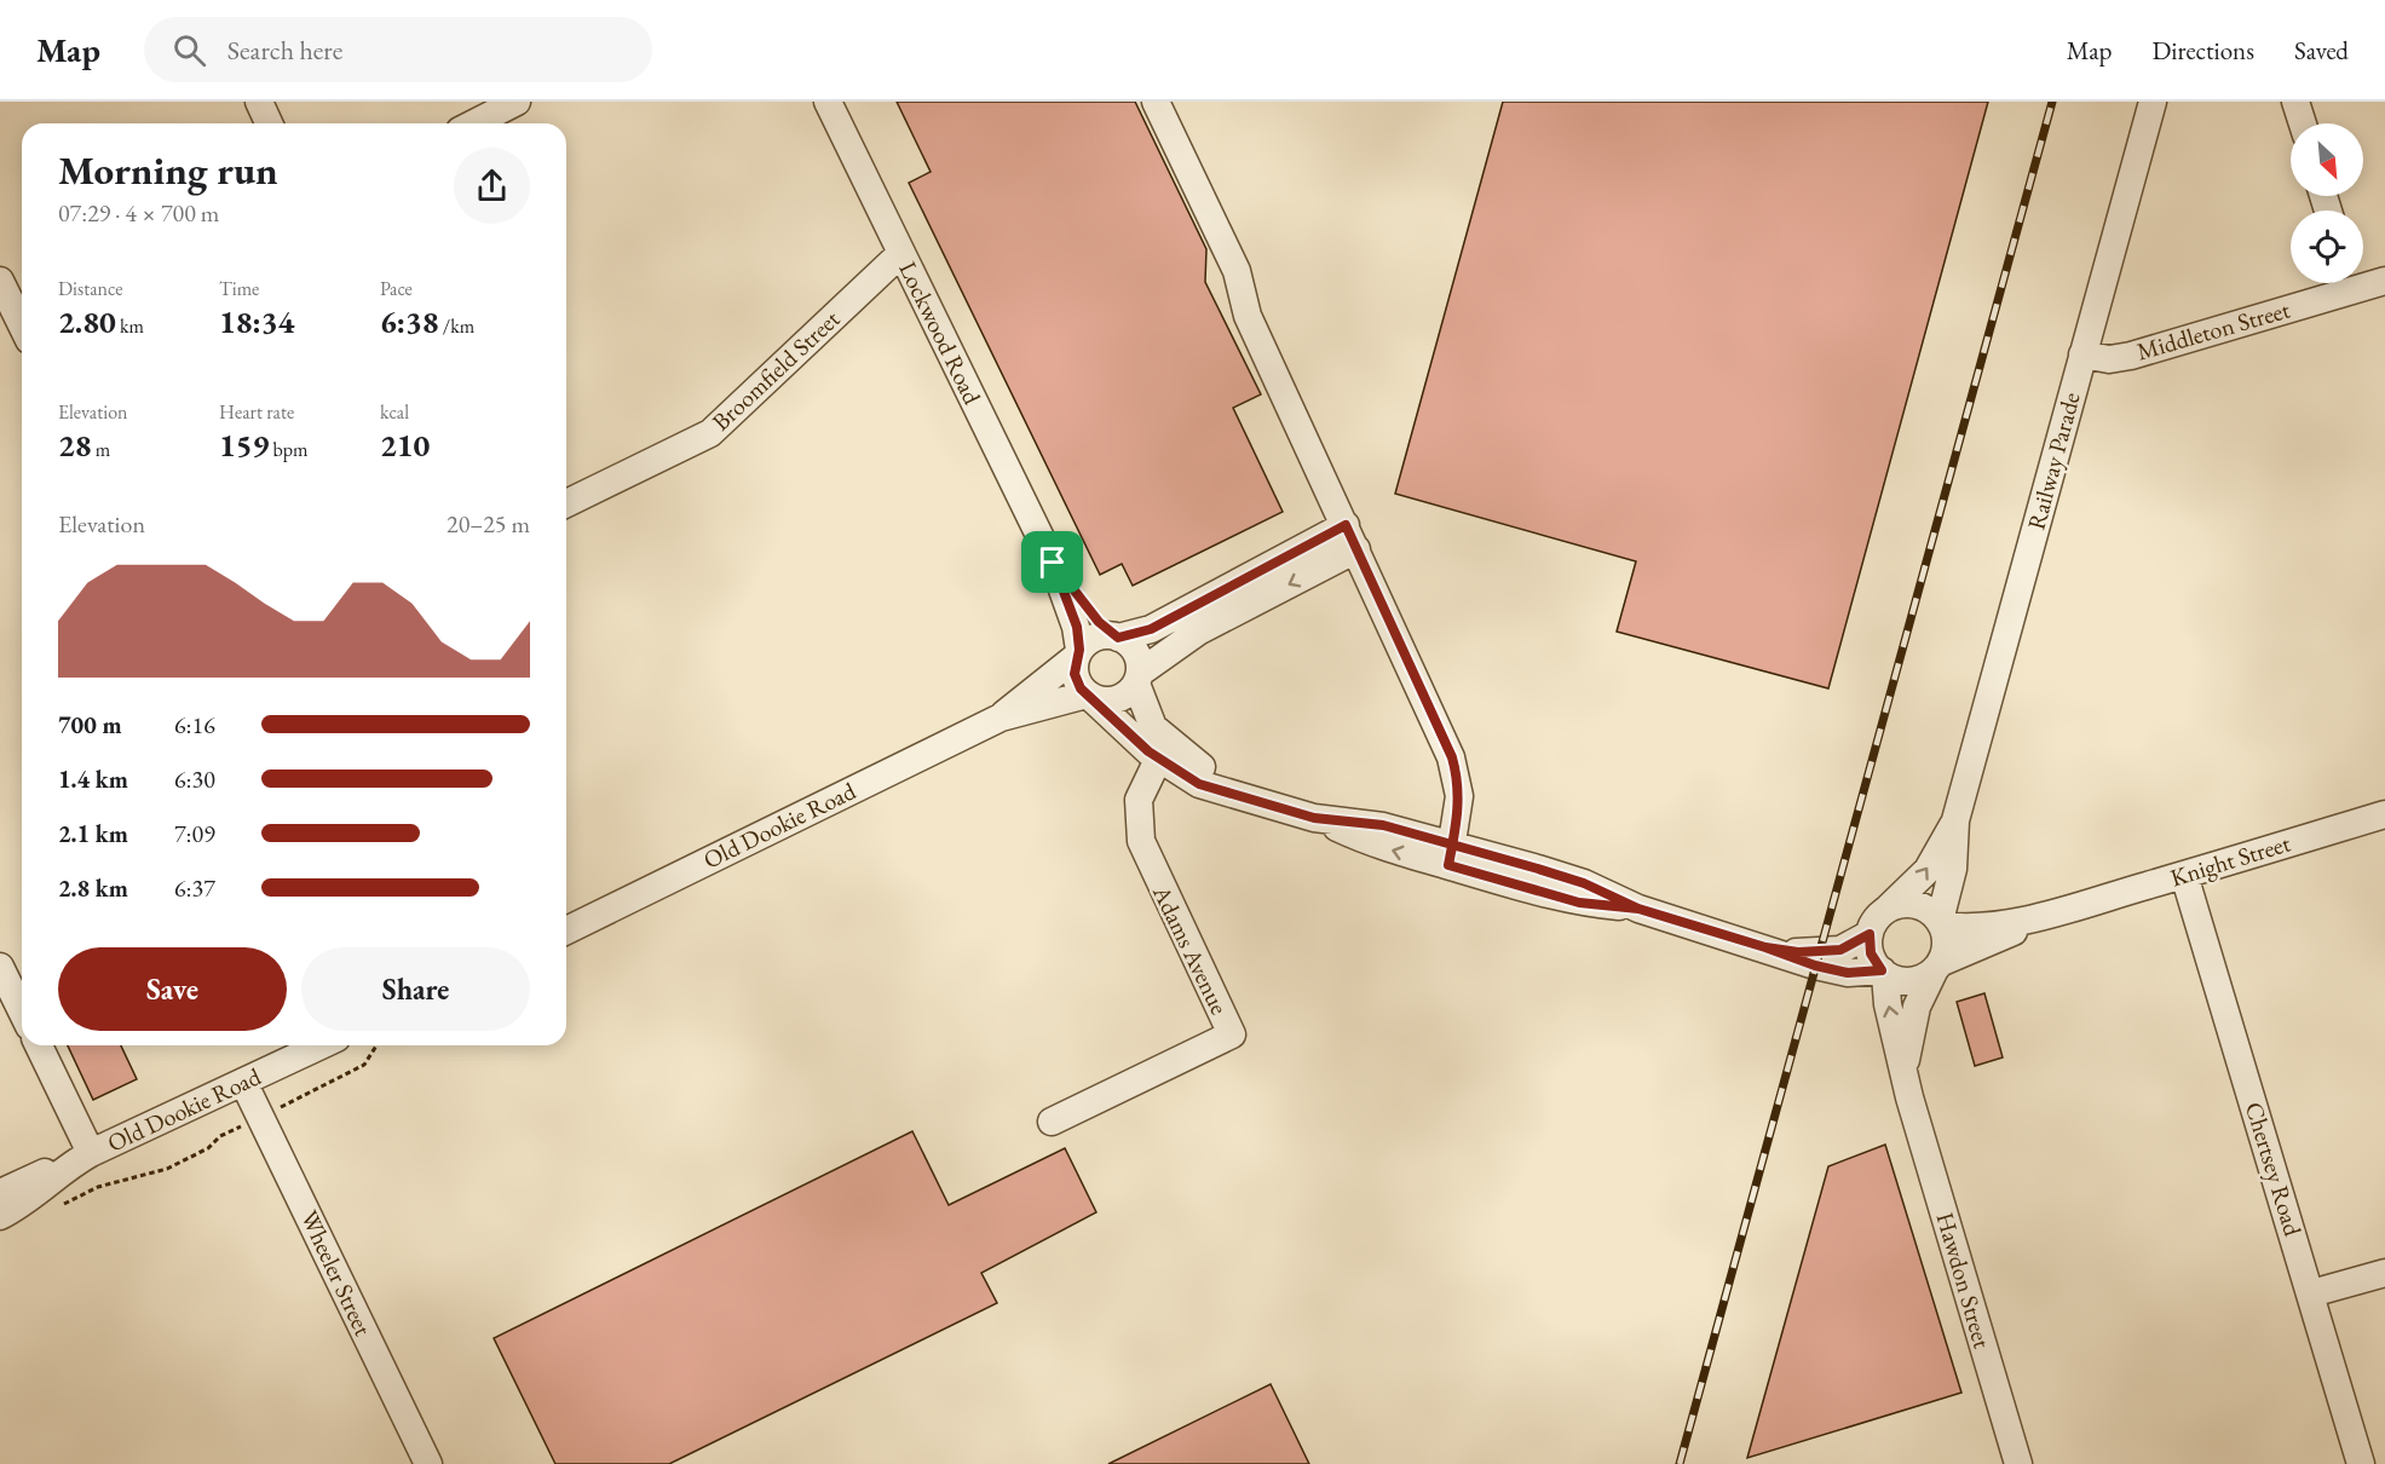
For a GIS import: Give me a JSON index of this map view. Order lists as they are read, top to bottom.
{
  "streets": {
    "street": [
      "Middleton Street",
      "Lockwood Road",
      "Broomfield Street",
      "Railway Parade",
      "Old Dookie Road",
      "Knight Street",
      "Adams Avenue",
      "Chertsey Road",
      "Wheeler Street",
      "Hawdon Street"
    ]
  },
  "crossings": [
    ["Middleton Street", "Railway Parade"],
    ["Lockwood Road", "Broomfield Street"],
    ["Lockwood Road", "Old Dookie Road"],
    ["Railway Parade", "Knight Street"],
    ["Railway Parade", "Hawdon Street"],
    ["Old Dookie Road", "Wheeler Street"],
    ["Knight Street", "Chertsey Road"],
    ["Knight Street", "Hawdon Street"]
  ],
  "north": "bottom right",
  "page": {
    "header": "Map",
    "search": "Search here",
    "nav": ["Map", "Directions", "Saved"],
    "heading": ["Morning run", "07:29 · 4 × 700 m"],
    "stats": [
      ["Distance", "2.80 km"],
      ["Time", "18:34"],
      ["Pace", "6:38 /km"],
      ["Elevation", "28 m"],
      ["Heart rate", "159 bpm"],
      ["kcal", "210"]
    ],
    "chart": ["Elevation", "20–25 m"],
    "list": [
      {
        "name": "700 m",
        "note": "6:16"
      },
      {
        "name": "1.4 km",
        "note": "6:30"
      },
      {
        "name": "2.1 km",
        "note": "7:09"
      },
      {
        "name": "2.8 km",
        "note": "6:37"
      }
    ],
    "buttons": ["Save", "Share"]
  }
}
